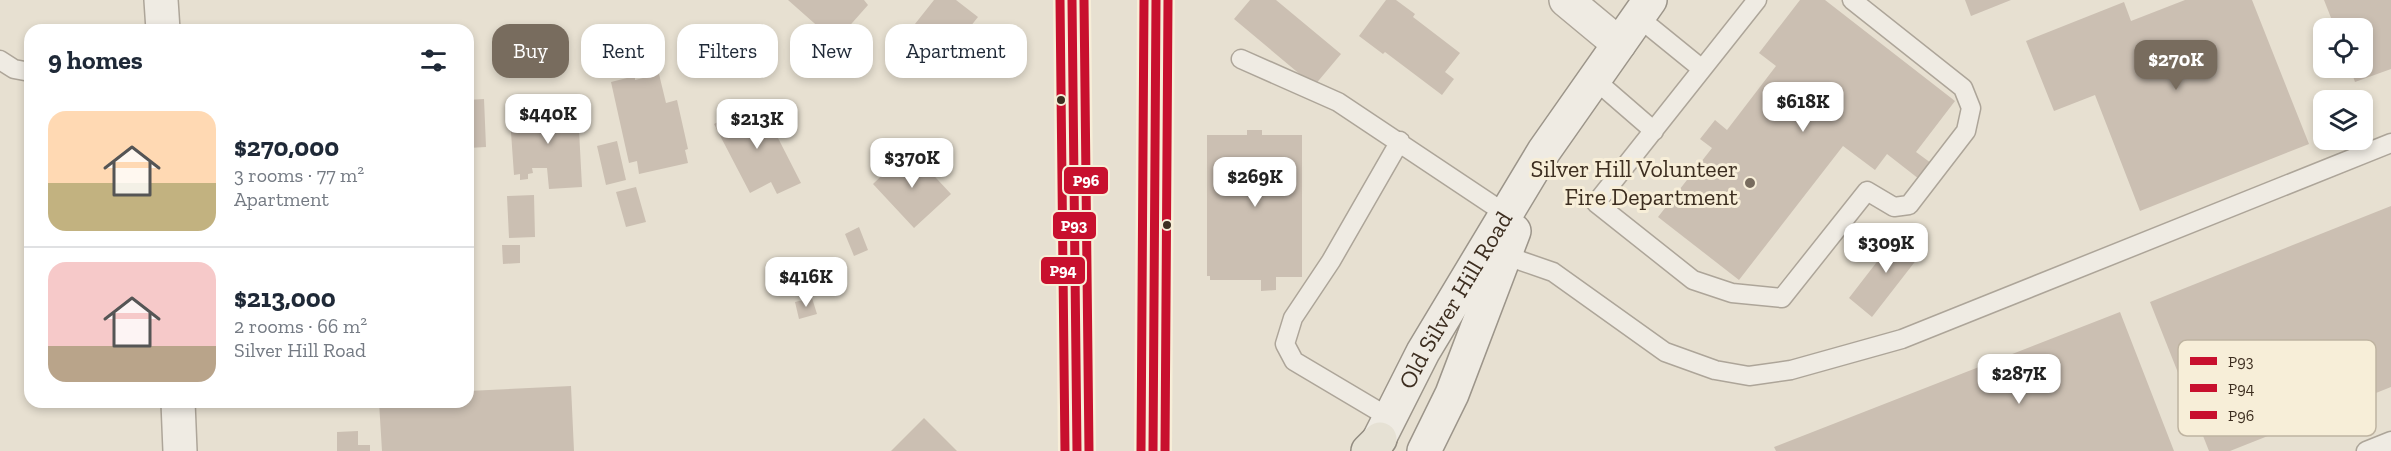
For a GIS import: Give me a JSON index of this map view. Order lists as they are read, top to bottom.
{
  "streets": {
    "street": ["Old Silver Hill Road"]
  },
  "places": ["Silver Hill Volunteer Fire Department"],
  "lines": ["transit line P93", "transit line P94", "transit line P96"],
  "legend": ["P93", "P94", "P96"],
  "page": {
    "chip": [
      "Buy",
      "Rent",
      "Filters",
      "New",
      "Apartment"
    ],
    "heading": "9 homes",
    "price": [
      "$270K",
      "$618K",
      "$440K",
      "$213K",
      "$370K",
      "$269K",
      "$309K",
      "$416K",
      "$287K"
    ],
    "list": [
      {
        "name": "$270,000",
        "note": "3 rooms · 77 m² · Apartment"
      },
      {
        "name": "$213,000",
        "note": "2 rooms · 66 m² · Silver Hill Road"
      }
    ]
  }
}
